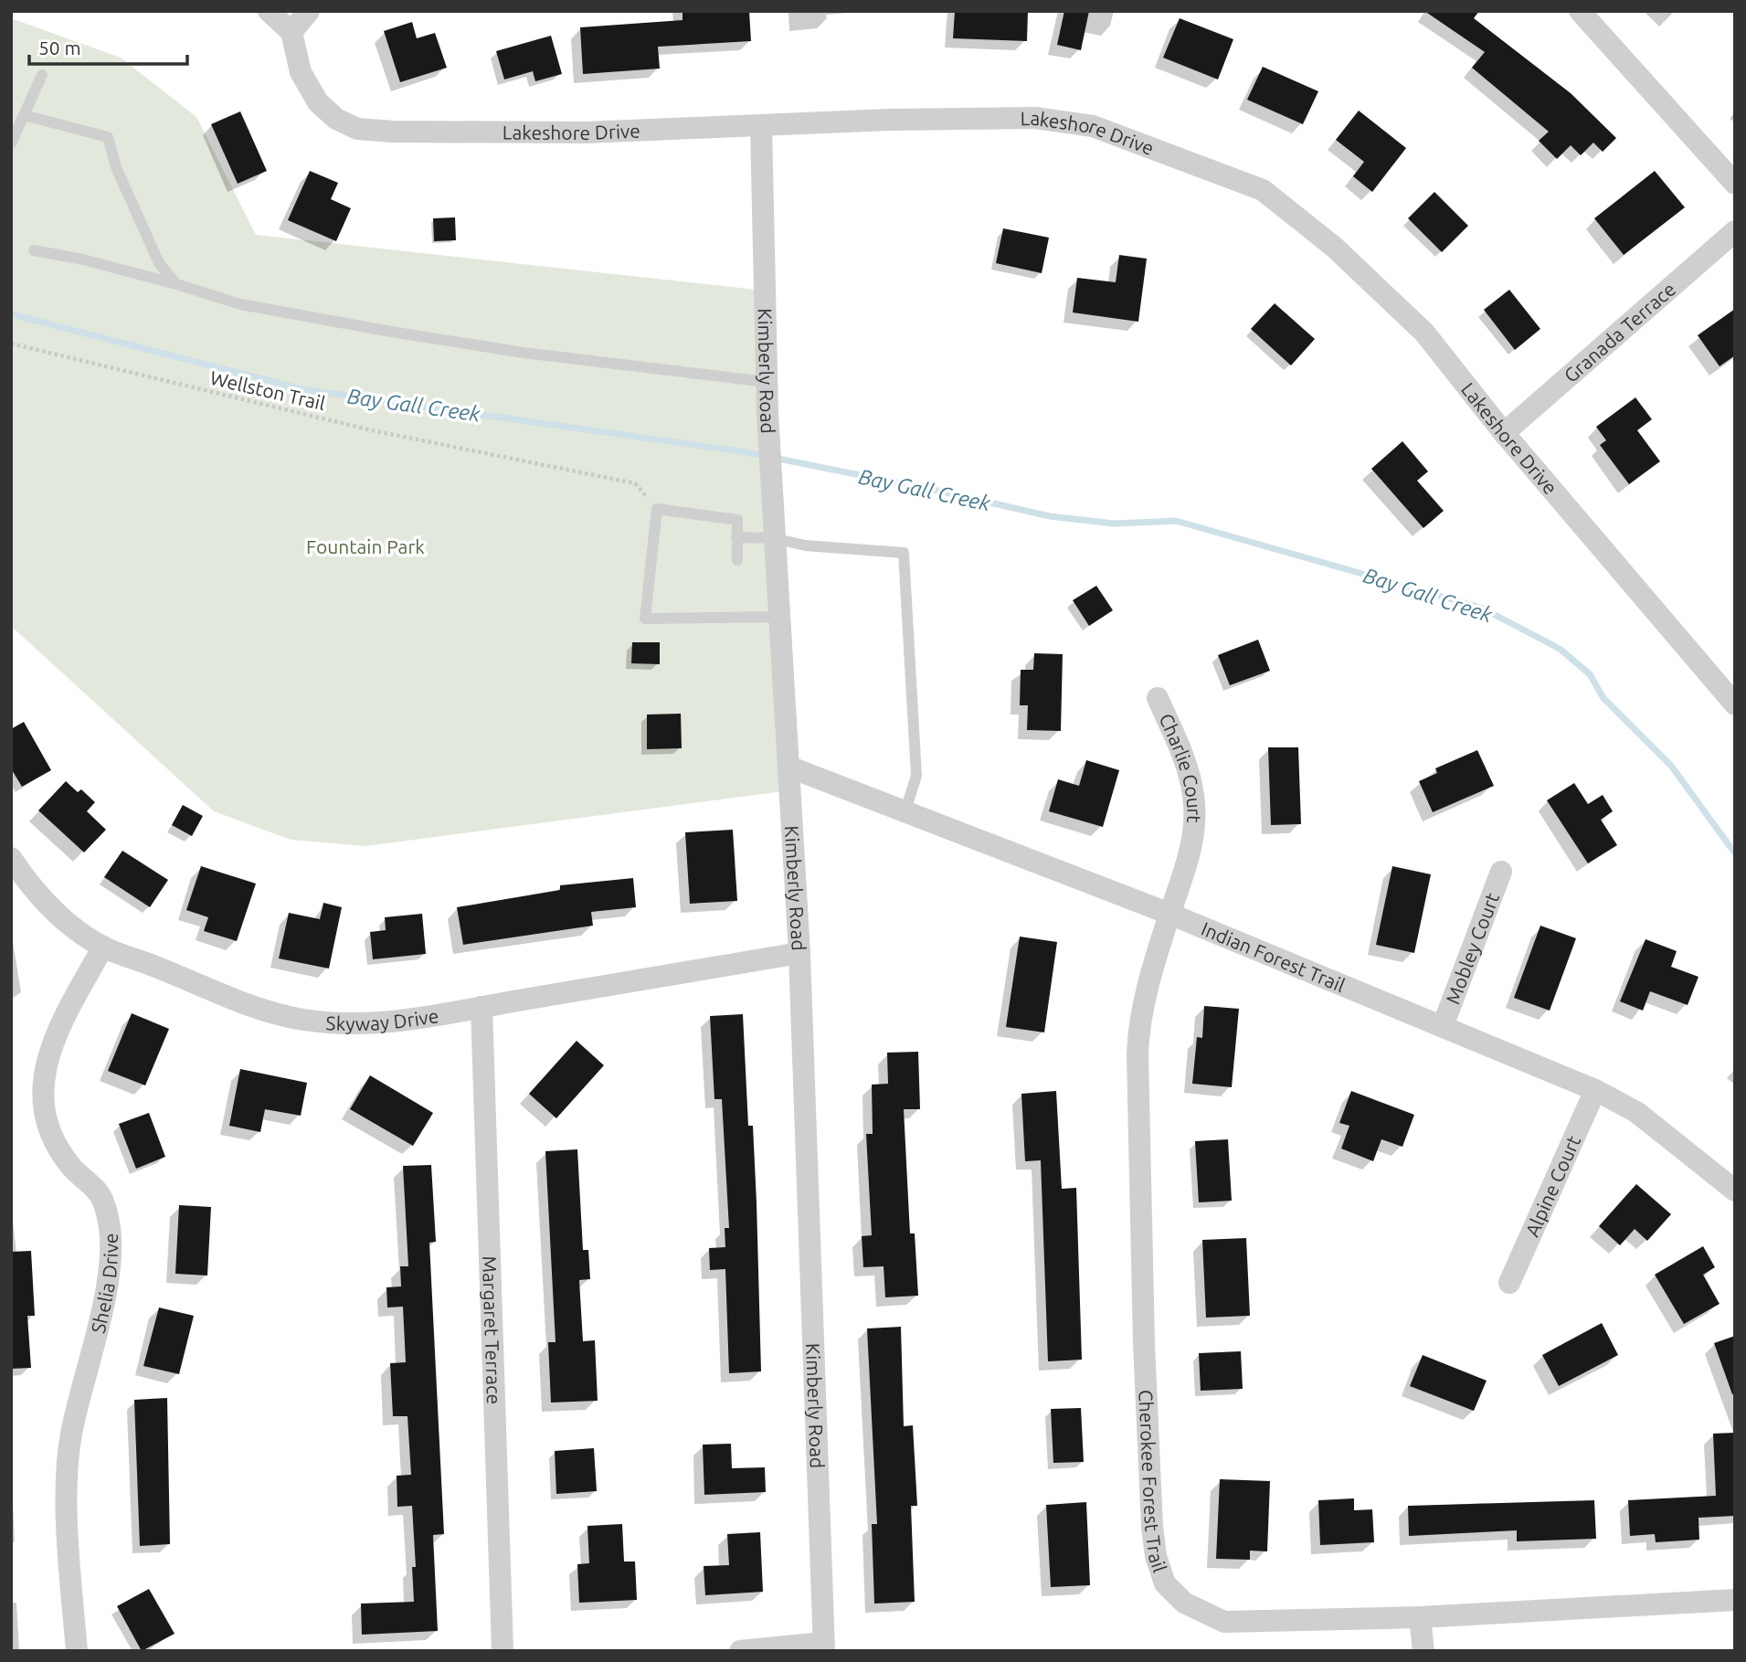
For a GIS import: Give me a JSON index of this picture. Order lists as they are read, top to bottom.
{
  "streets": {
    "street": [
      "Lakeshore Drive",
      "Granada Terrace",
      "Kimberly Road",
      "Charlie Court",
      "Mobley Court",
      "Indian Forest Trail",
      "Skyway Drive",
      "Alpine Court",
      "Shelia Drive",
      "Margaret Terrace",
      "Cherokee Forest Trail"
    ],
    "path": ["Wellston Trail"]
  },
  "crossings": [
    ["Lakeshore Drive", "Granada Terrace"],
    ["Lakeshore Drive", "Kimberly Road"],
    ["Kimberly Road", "Indian Forest Trail"],
    ["Kimberly Road", "Skyway Drive"],
    ["Charlie Court", "Indian Forest Trail"],
    ["Charlie Court", "Cherokee Forest Trail"],
    ["Mobley Court", "Indian Forest Trail"],
    ["Indian Forest Trail", "Alpine Court"],
    ["Indian Forest Trail", "Cherokee Forest Trail"],
    ["Skyway Drive", "Shelia Drive"],
    ["Skyway Drive", "Margaret Terrace"]
  ],
  "water": ["Bay Gall Creek"],
  "parks": ["Fountain Park"],
  "scale_bar": "50 m"
}
